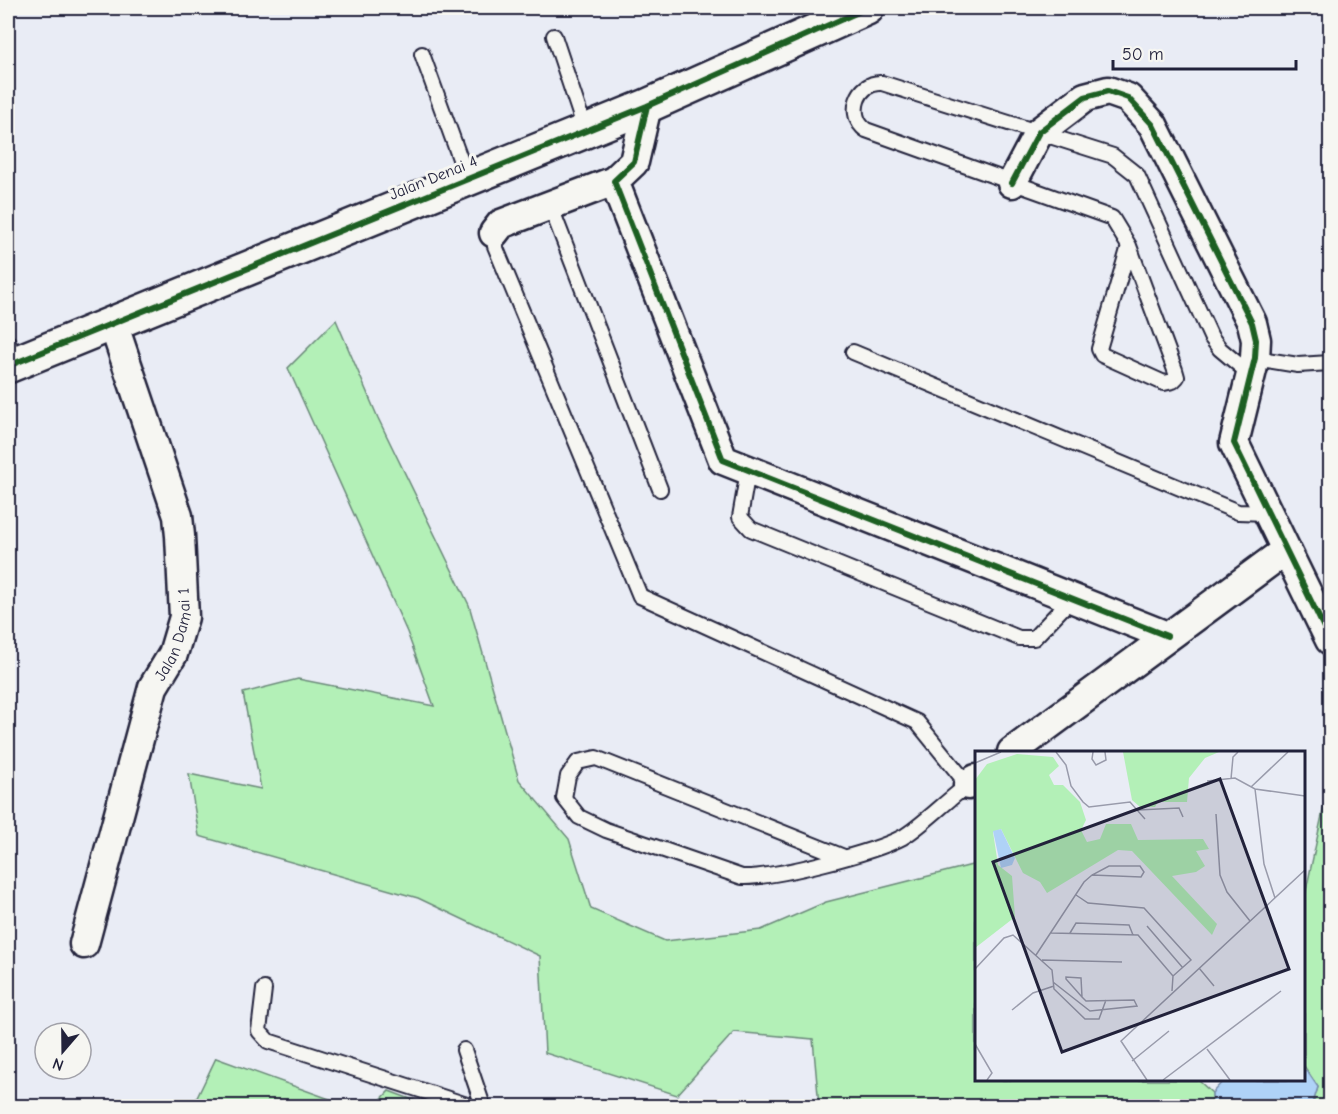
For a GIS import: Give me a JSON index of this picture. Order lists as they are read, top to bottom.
{
  "streets": {
    "street": ["Jalan Denai 4", "Jalan Damai 1"]
  },
  "crossings": [
    ["Jalan Denai 4", "Jalan Damai 1"]
  ],
  "scale_bar": "50 m",
  "north": "bottom"
}
